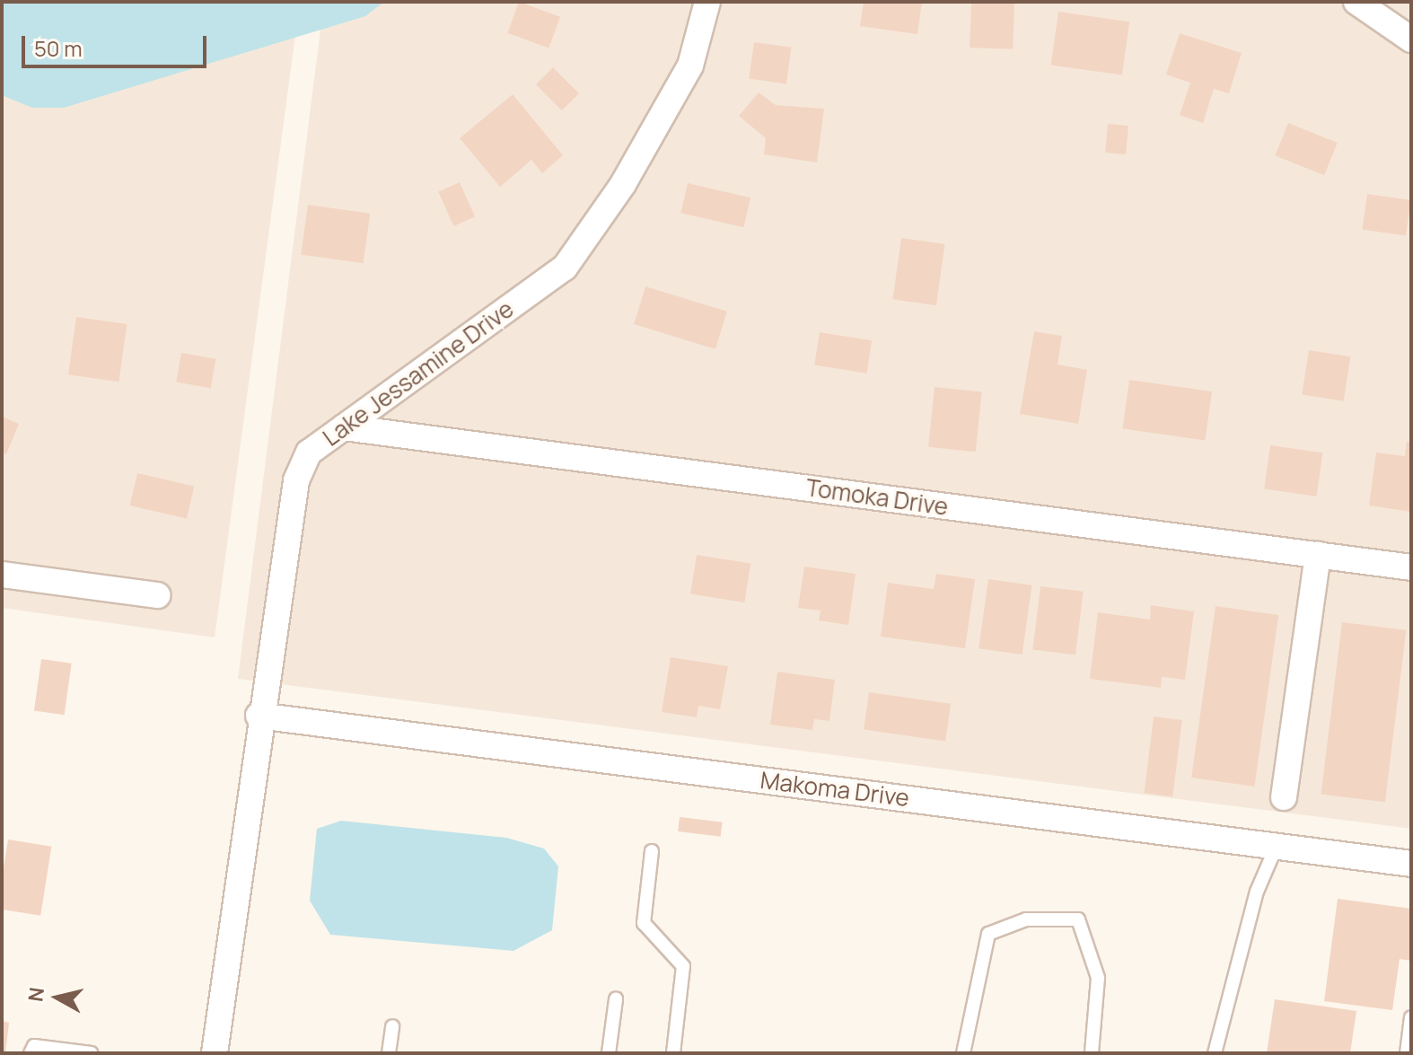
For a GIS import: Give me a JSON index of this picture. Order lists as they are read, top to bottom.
{
  "streets": {
    "street": ["Lake Jessamine Drive", "Tomoka Drive", "Makoma Drive"]
  },
  "crossings": [
    ["Lake Jessamine Drive", "Tomoka Drive"],
    ["Lake Jessamine Drive", "Makoma Drive"]
  ],
  "scale_bar": "50 m",
  "north": "left"
}
